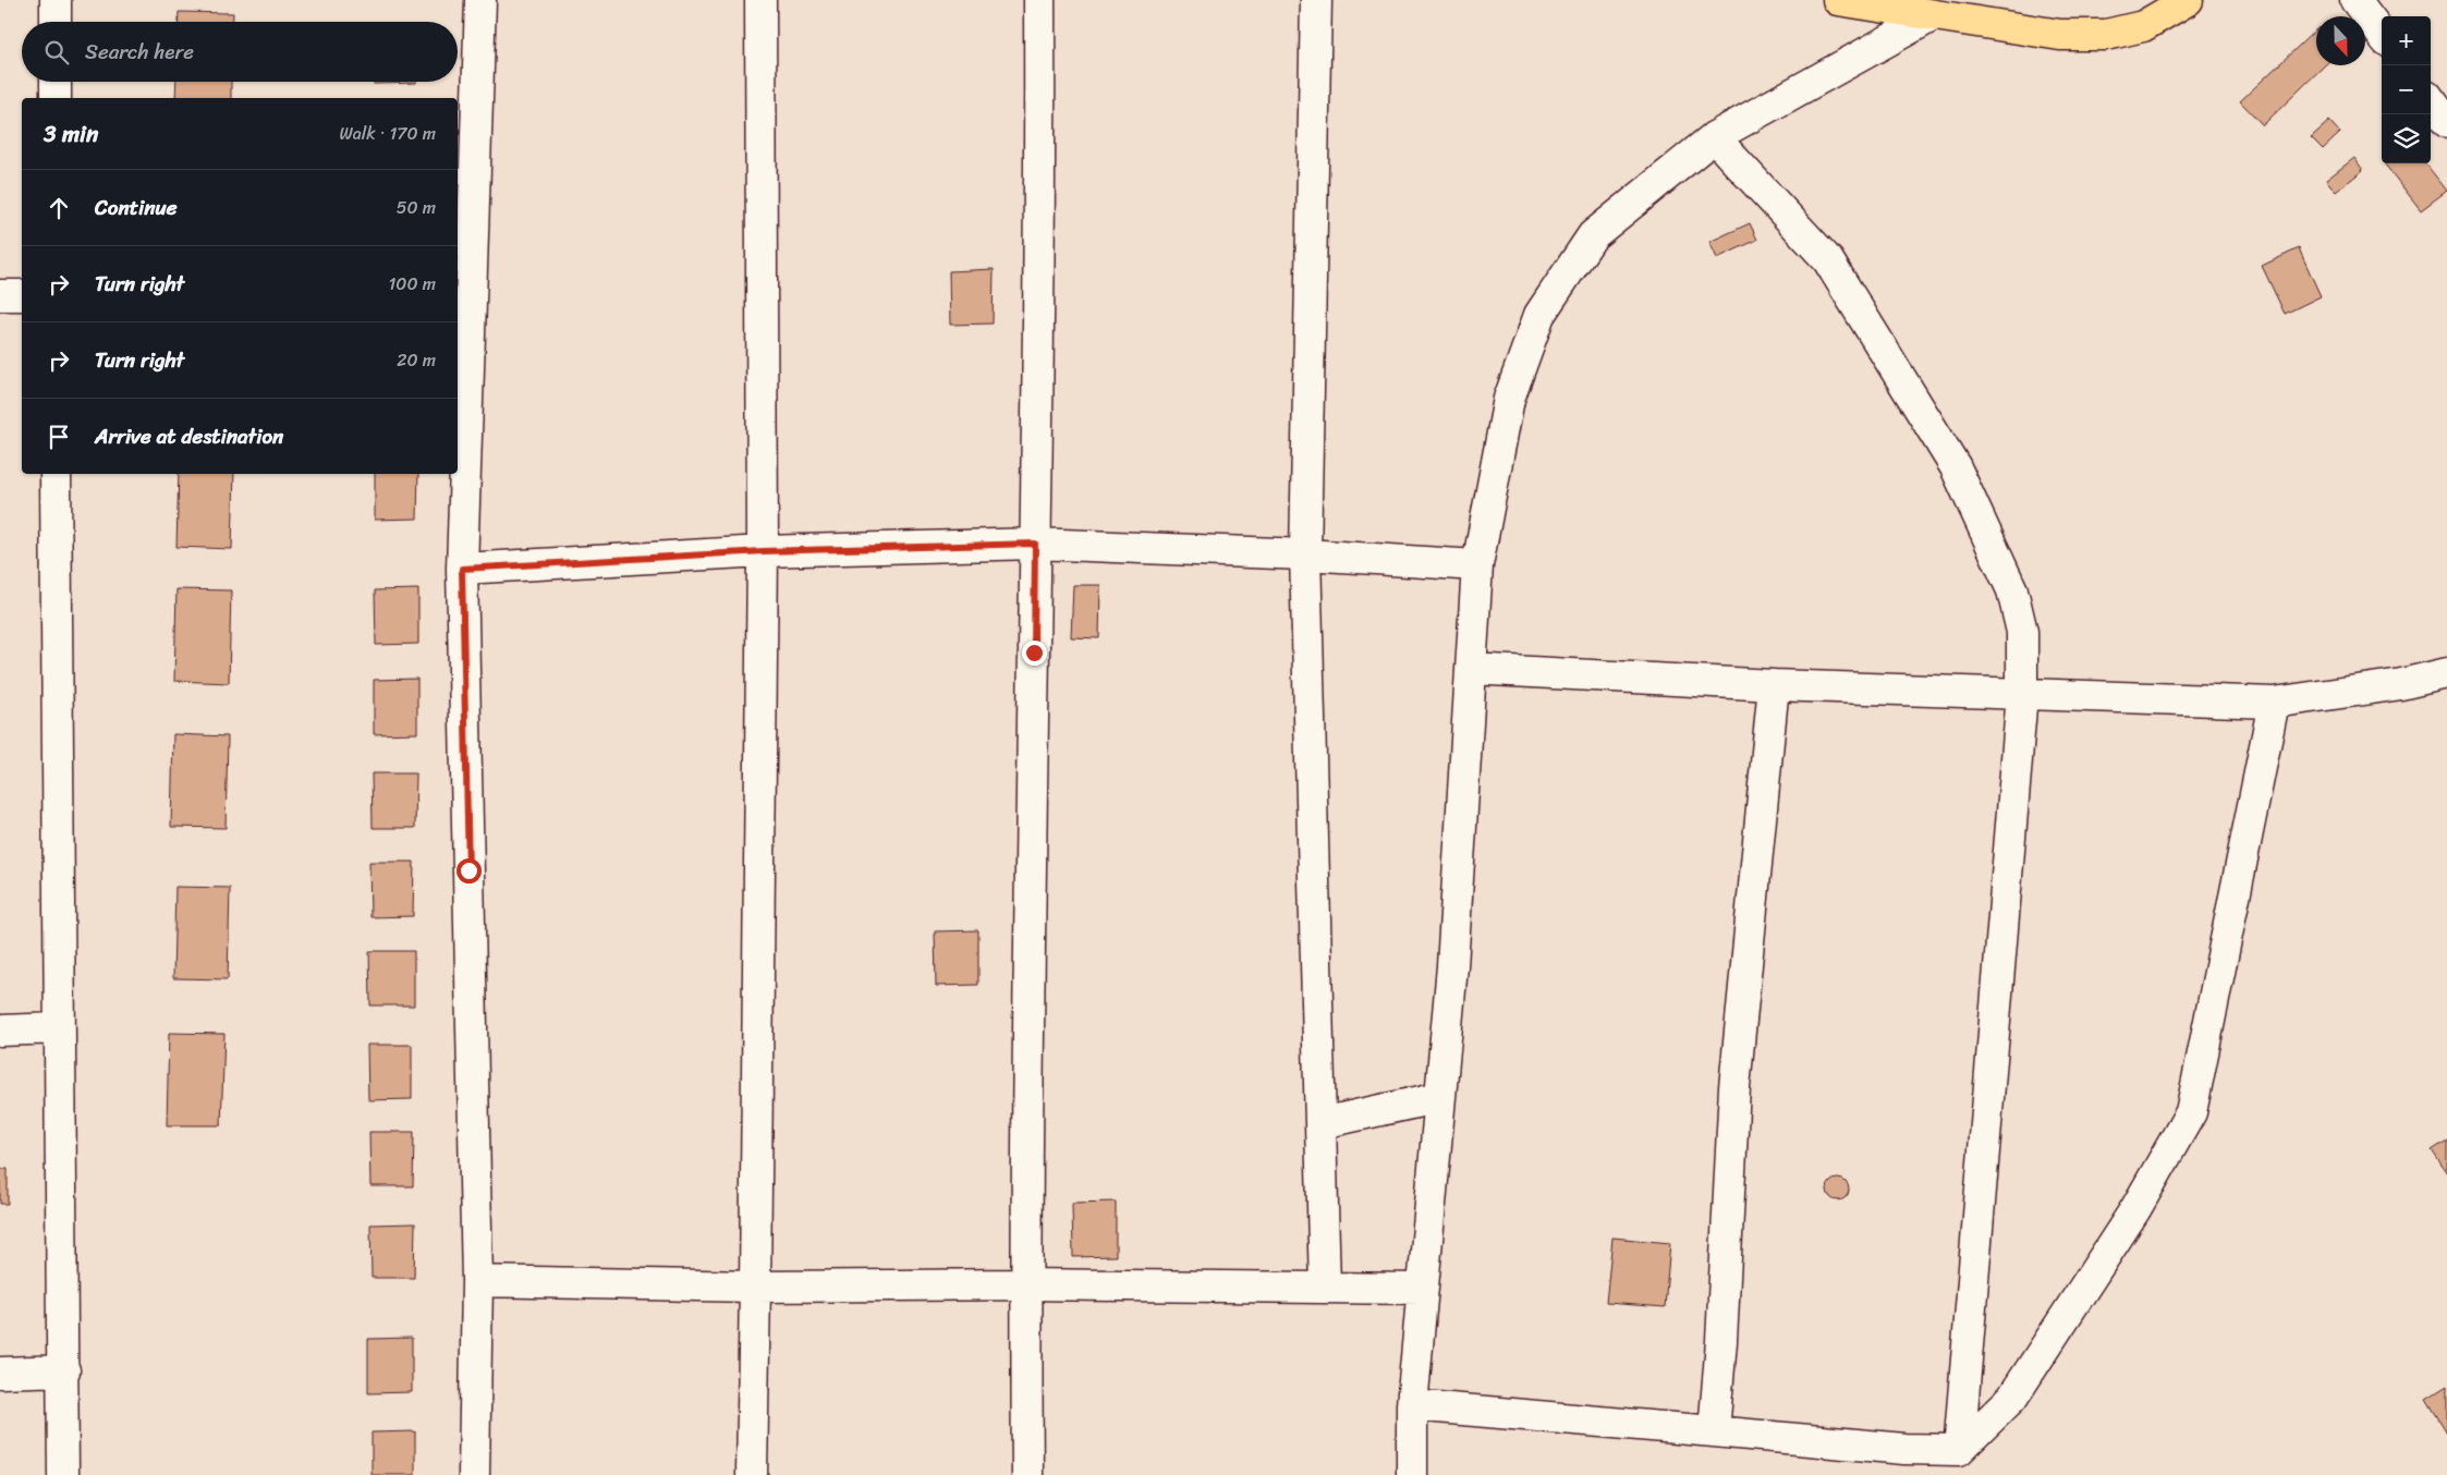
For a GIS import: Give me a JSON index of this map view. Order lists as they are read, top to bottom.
{
  "north": "bottom",
  "page": {
    "map_buttons": ["+", "−"],
    "search": "Search here",
    "heading": ["3 min", "Walk · 170 m"],
    "list": [
      ["Continue", "50 m"],
      ["Turn right", "100 m"],
      ["Turn right", "20 m"],
      "Arrive at destination"
    ]
  }
}
